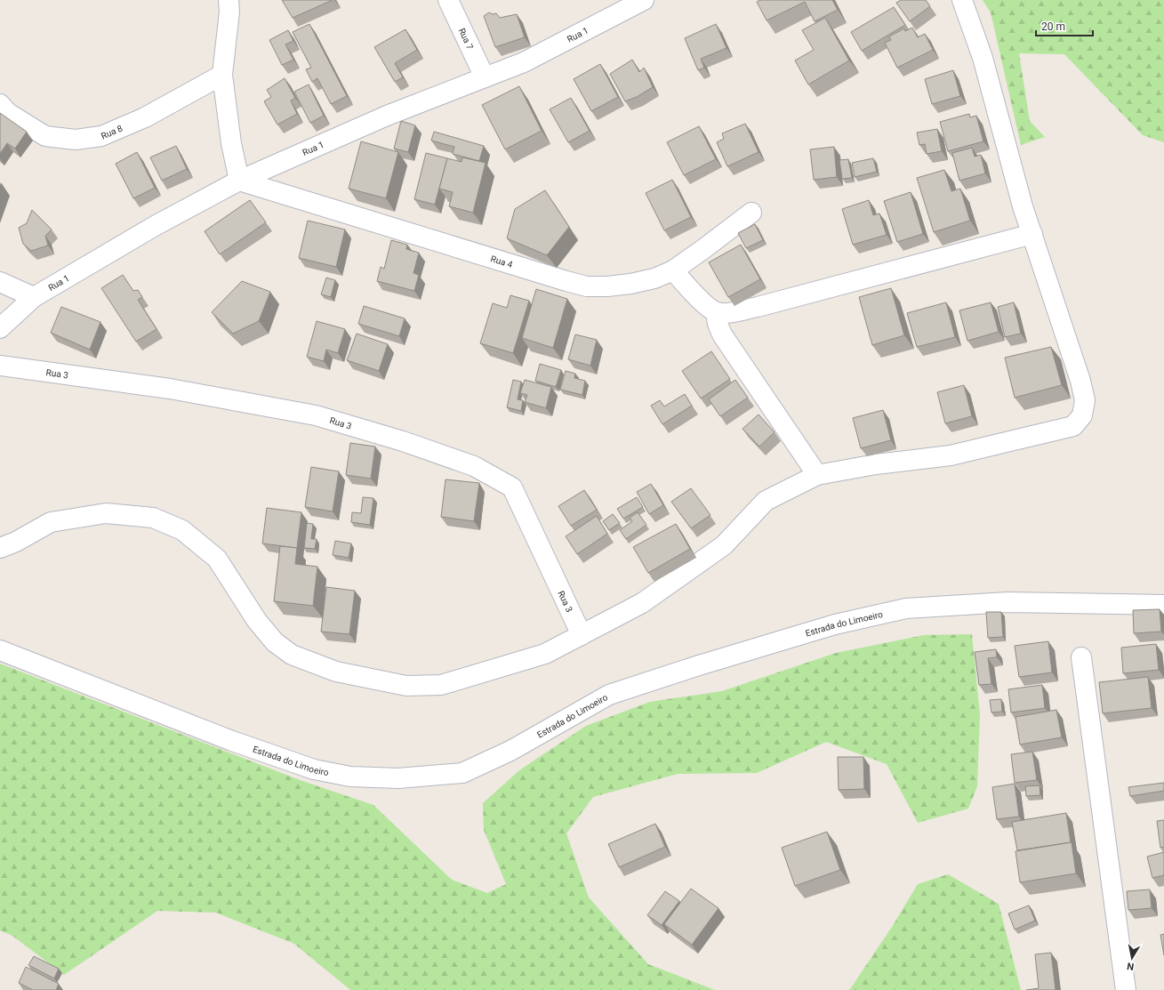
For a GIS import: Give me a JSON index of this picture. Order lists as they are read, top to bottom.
{
  "streets": {
    "street": [
      "Rua 1",
      "Rua 7",
      "Rua 8",
      "Rua 4",
      "Rua 3",
      "Estrada do Limoeiro"
    ]
  },
  "crossings": [
    ["Rua 1", "Rua 7"],
    ["Rua 1", "Rua 4"]
  ],
  "scale_bar": "20 m",
  "north": "bottom"
}
